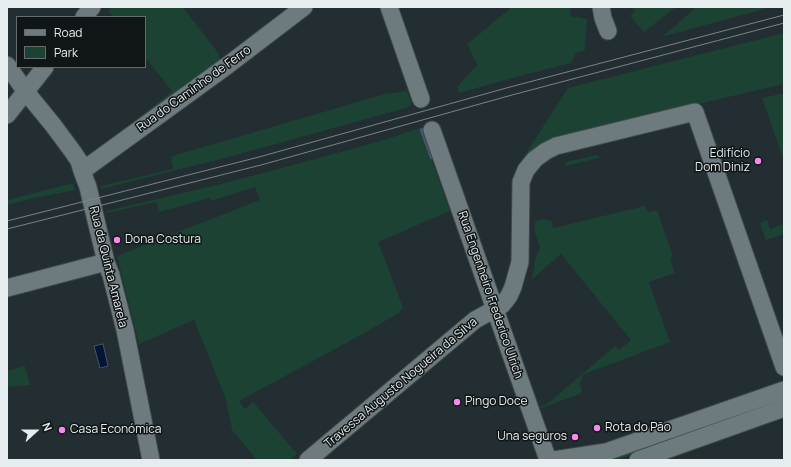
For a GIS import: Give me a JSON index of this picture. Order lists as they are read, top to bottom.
{
  "streets": {
    "street": [
      "Rua do Caminho de Ferro",
      "Rua da Quinta Amarela",
      "Rua Engenheiro Frederico Ulrich",
      "Travessa Augusto Nogueira da Silva"
    ]
  },
  "crossings": [
    ["Rua do Caminho de Ferro", "Rua da Quinta Amarela"],
    ["Rua Engenheiro Frederico Ulrich", "Travessa Augusto Nogueira da Silva"]
  ],
  "places": [
    "Edifício Dom Diniz",
    "Dona Costura",
    "Pingo Doce",
    "Rota do Pão",
    "Casa Económica",
    "Una seguros"
  ],
  "legend": ["Road", "Park"],
  "north": "right"
}
